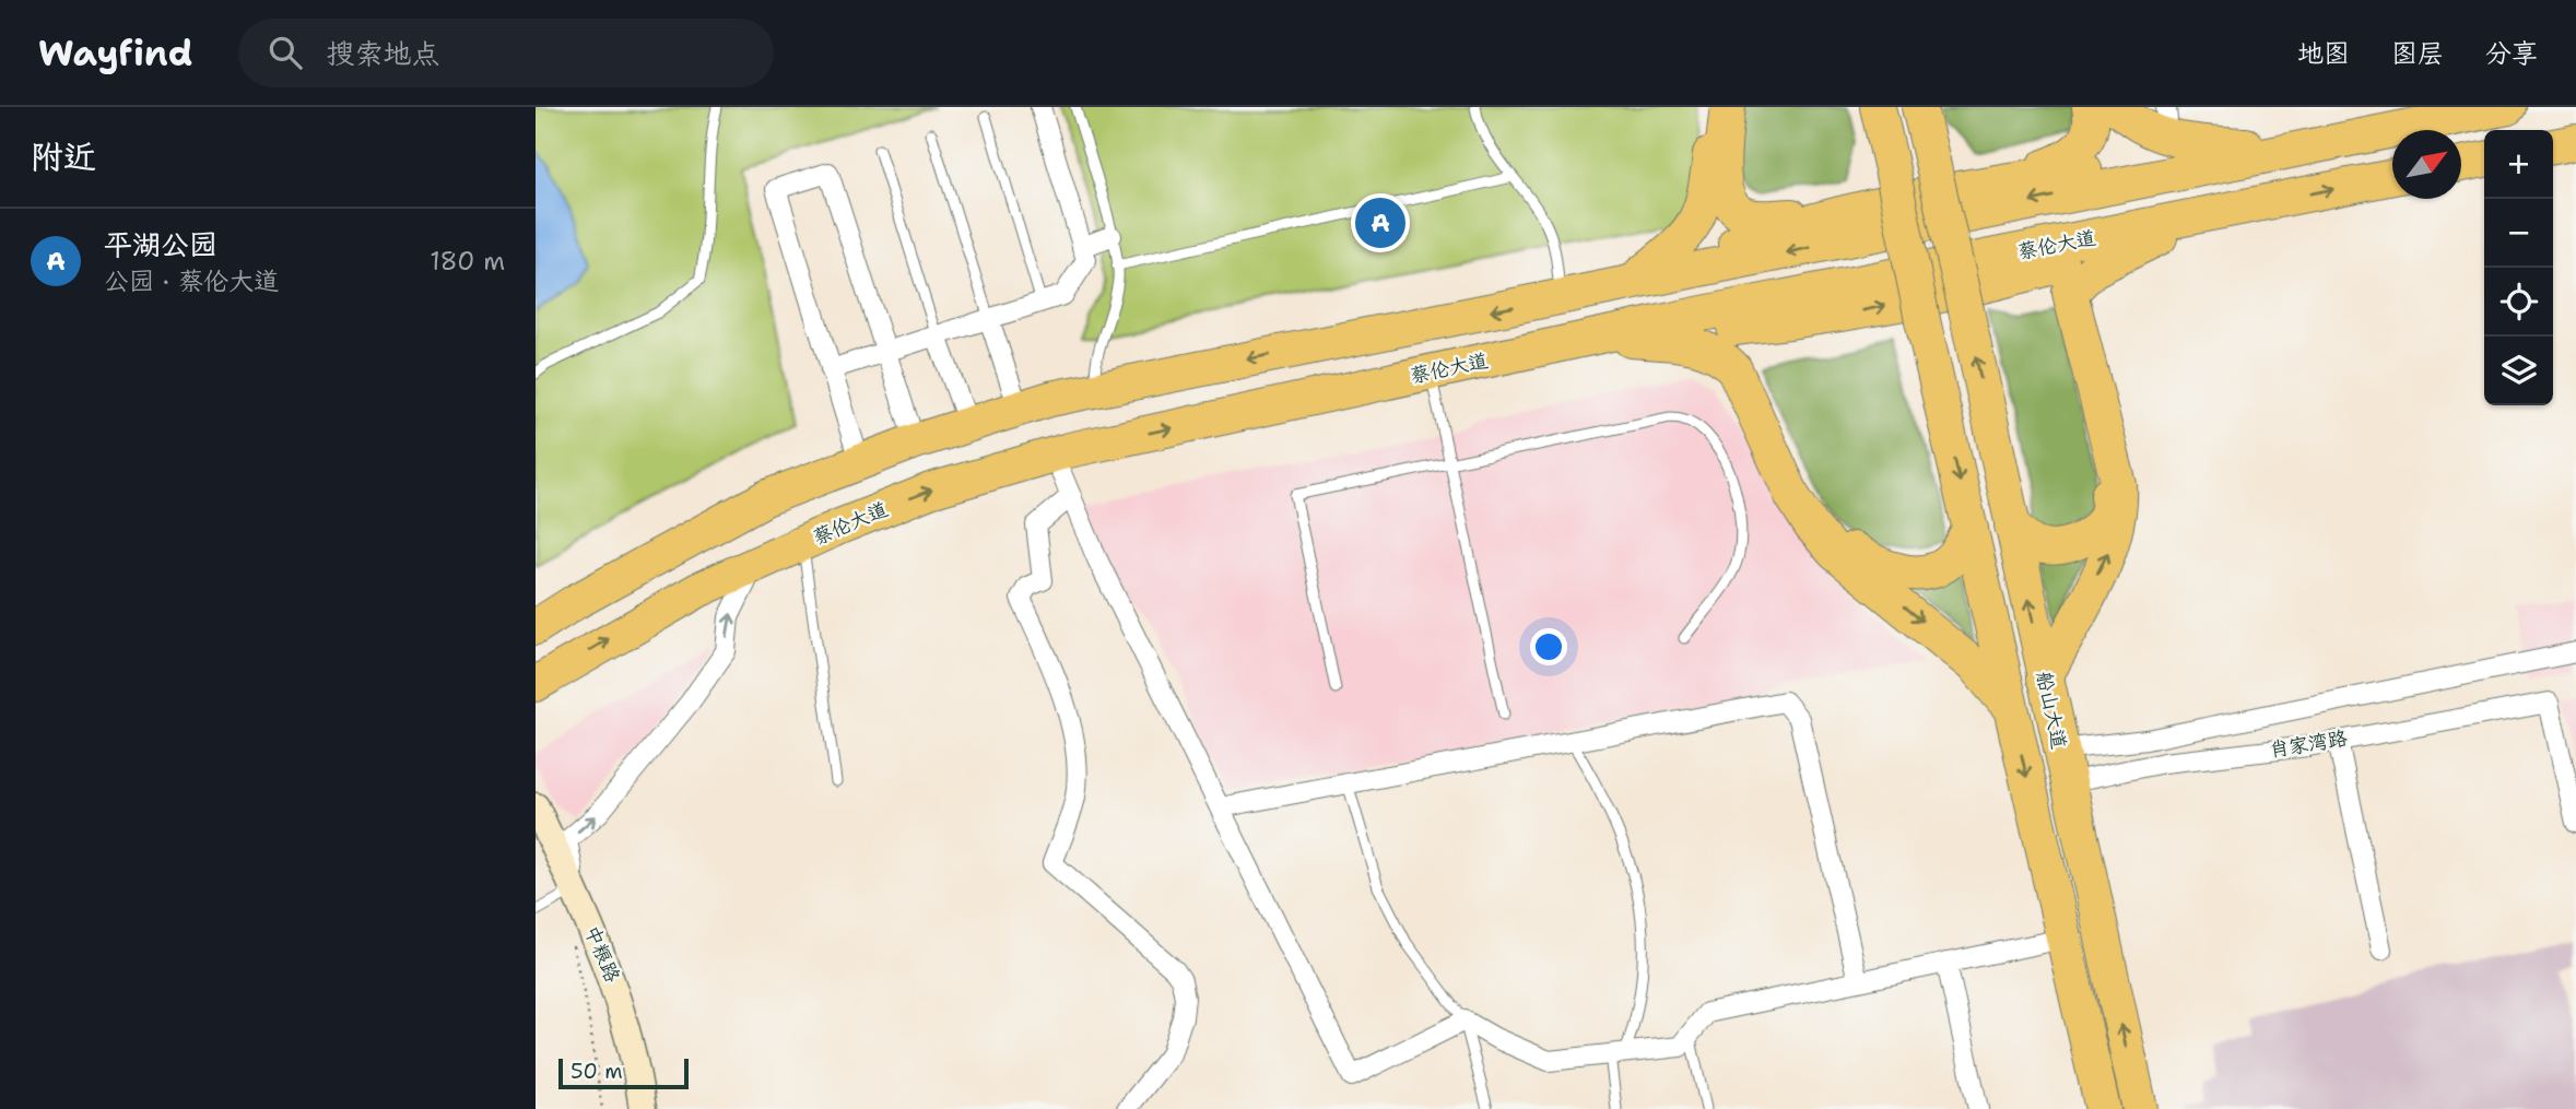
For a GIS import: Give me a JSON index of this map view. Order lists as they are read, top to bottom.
{
  "streets": {
    "highway": ["蔡伦大道", "船山大道"],
    "street": ["肖家湾路", "中粮路"]
  },
  "crossings": [
    ["船山大道", "肖家湾路"]
  ],
  "scale_bar": "50 m",
  "north": "top right",
  "page": {
    "header": "Wayfind",
    "search": "搜索地点",
    "nav": ["地图", "图层", "分享"],
    "heading": "附近",
    "map_buttons": ["+", "−"],
    "pins": "A",
    "list": [
      {
        "mark": "A",
        "name": "平湖公园",
        "note": "公园 · 蔡伦大道",
        "value": "180 m"
      }
    ],
    "scale": "50 m"
  }
}
